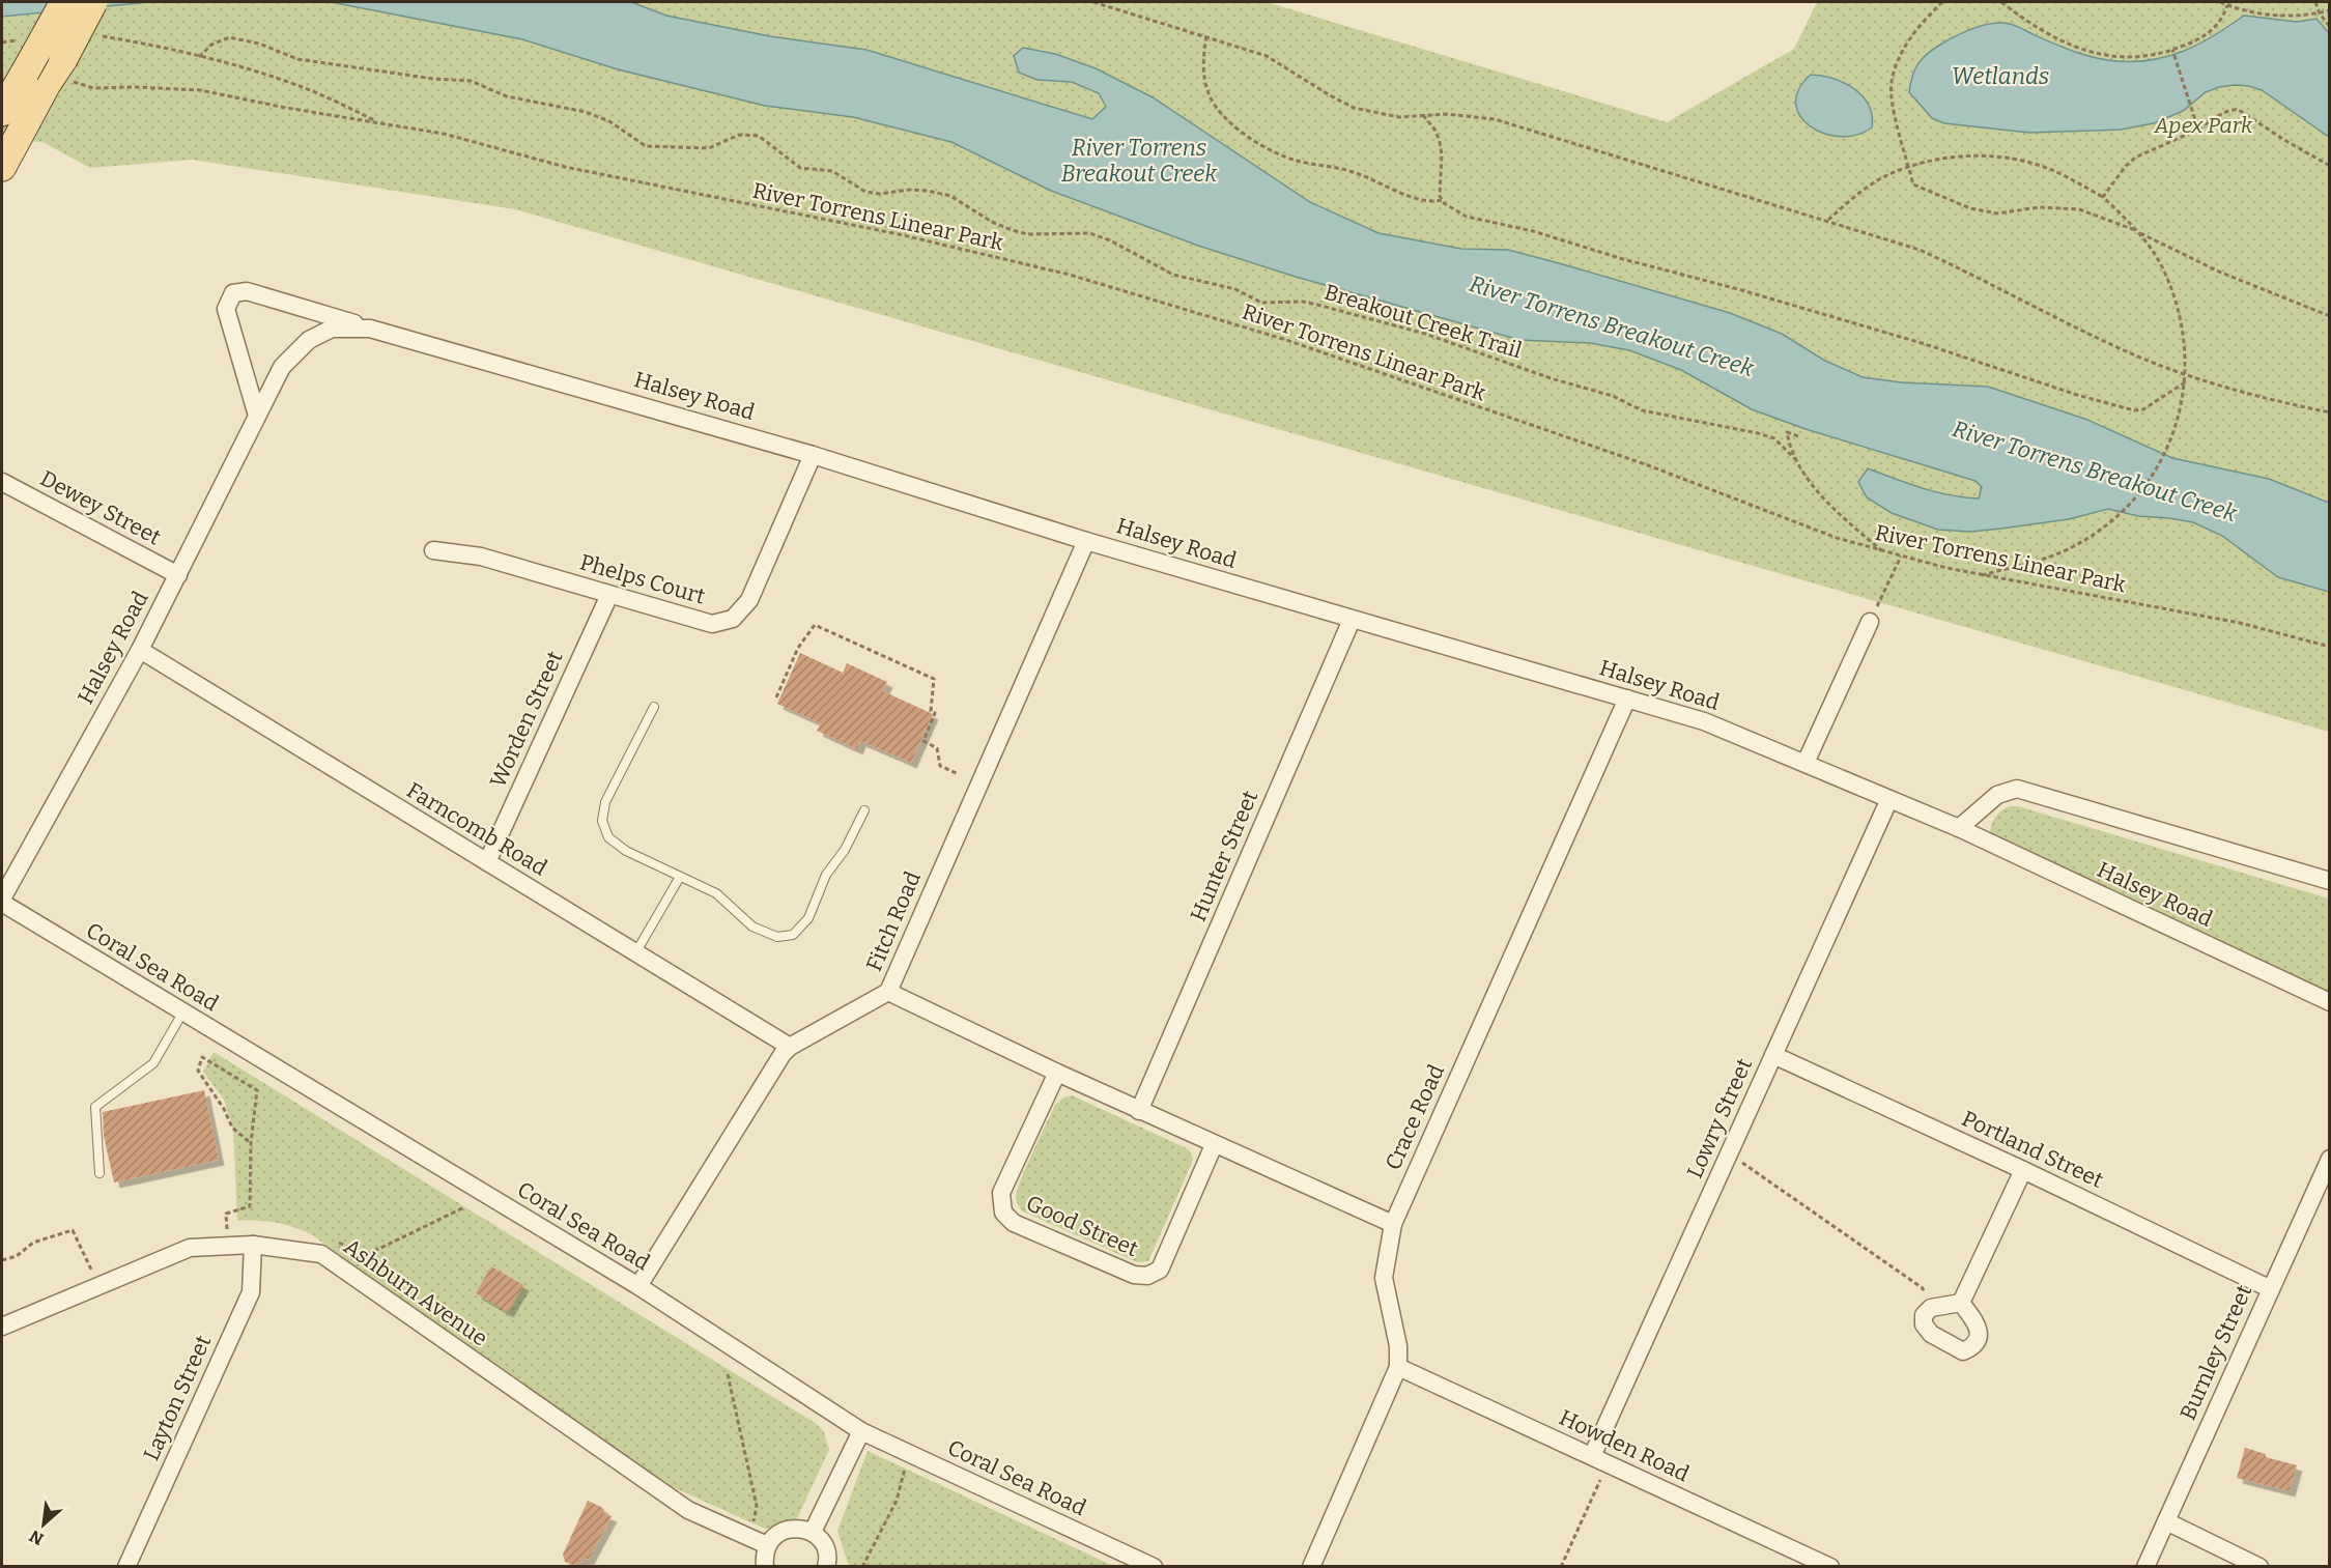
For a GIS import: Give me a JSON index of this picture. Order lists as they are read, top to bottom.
{
  "streets": {
    "street": [
      "Halsey Road",
      "Dewey Street",
      "Phelps Court",
      "Worden Street",
      "Farncomb Road",
      "Hunter Street",
      "Fitch Road",
      "Coral Sea Road",
      "Crace Road",
      "Lowry Street",
      "Portland Street",
      "Good Street",
      "Ashburn Avenue",
      "Burnley Street",
      "Layton Street",
      "Howden Road"
    ],
    "path": ["River Torrens Linear Park", "Breakout Creek Trail"]
  },
  "crossings": [
    ["River Torrens Linear Park", "Breakout Creek Trail"],
    ["Halsey Road", "Dewey Street"],
    ["Halsey Road", "Phelps Court"],
    ["Halsey Road", "Farncomb Road"],
    ["Halsey Road", "Hunter Street"],
    ["Halsey Road", "Fitch Road"],
    ["Halsey Road", "Coral Sea Road"],
    ["Halsey Road", "Crace Road"],
    ["Halsey Road", "Lowry Street"],
    ["Phelps Court", "Worden Street"],
    ["Worden Street", "Farncomb Road"],
    ["Farncomb Road", "Fitch Road"],
    ["Fitch Road", "Coral Sea Road"],
    ["Crace Road", "Howden Road"],
    ["Lowry Street", "Portland Street"],
    ["Lowry Street", "Howden Road"],
    ["Portland Street", "Burnley Street"],
    ["Ashburn Avenue", "Layton Street"]
  ],
  "water": ["Wetlands", "River Torrens Breakout Creek"],
  "parks": ["Apex Park"],
  "north": "bottom left"
}
